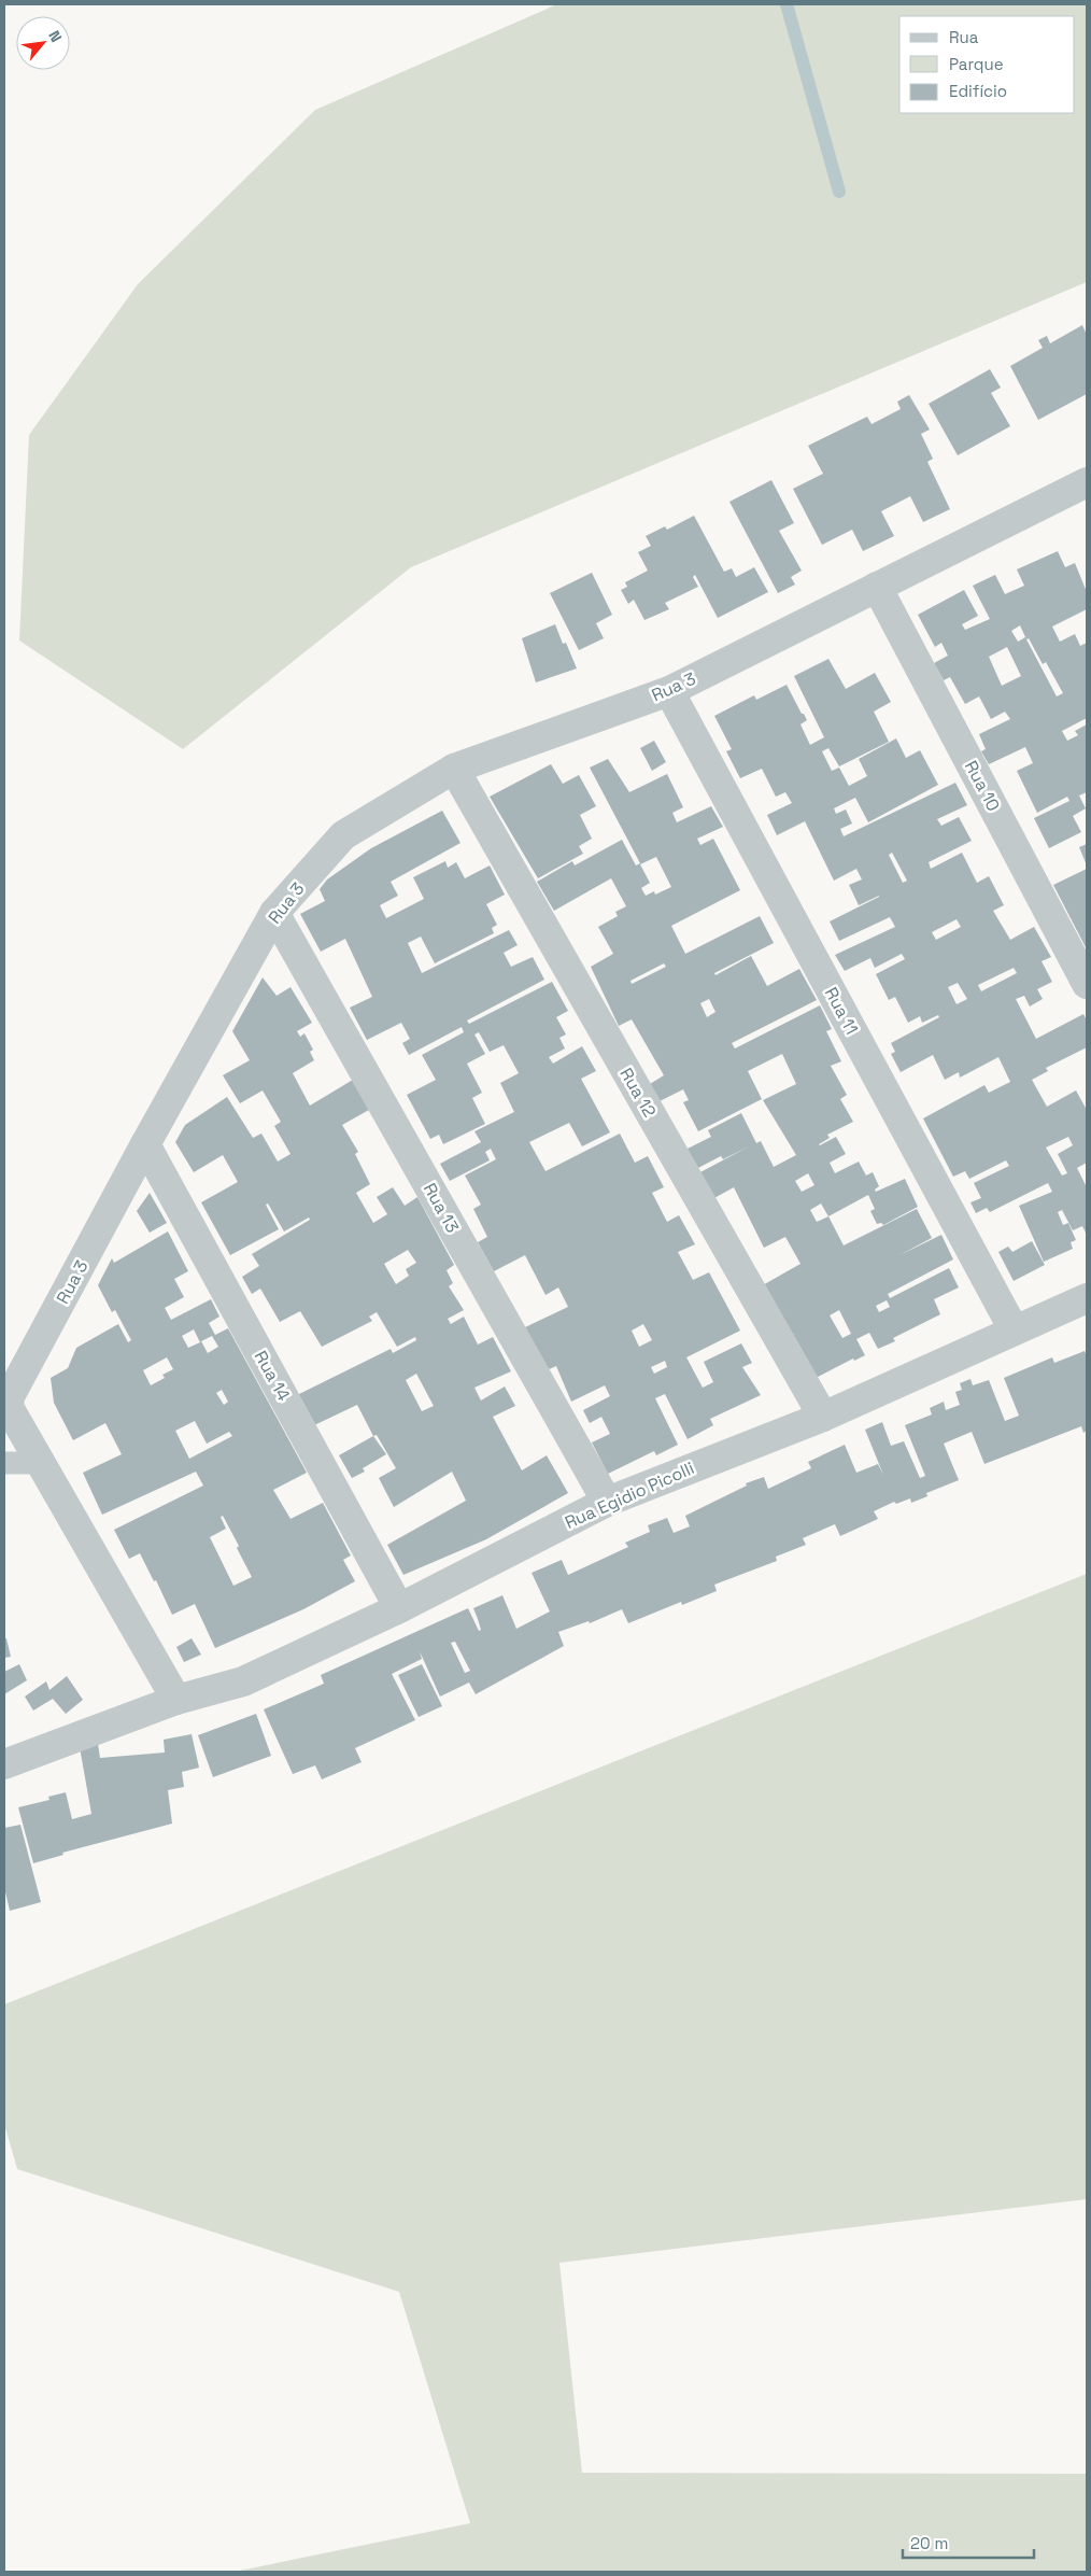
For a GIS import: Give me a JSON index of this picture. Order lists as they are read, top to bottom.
{
  "streets": {
    "street": [
      "Rua 3",
      "Rua 10",
      "Rua 11",
      "Rua 12",
      "Rua 13",
      "Rua 14",
      "Rua Egidio Picolli"
    ]
  },
  "crossings": [
    ["Rua 3", "Rua 10"],
    ["Rua 3", "Rua 11"],
    ["Rua 3", "Rua 12"],
    ["Rua 3", "Rua 13"],
    ["Rua 3", "Rua 14"],
    ["Rua 3", "Rua Egidio Picolli"],
    ["Rua 11", "Rua Egidio Picolli"],
    ["Rua 12", "Rua Egidio Picolli"],
    ["Rua 13", "Rua Egidio Picolli"],
    ["Rua 14", "Rua Egidio Picolli"]
  ],
  "legend": ["Rua", "Parque", "Edifício"],
  "scale_bar": "20 m",
  "north": "top right"
}
